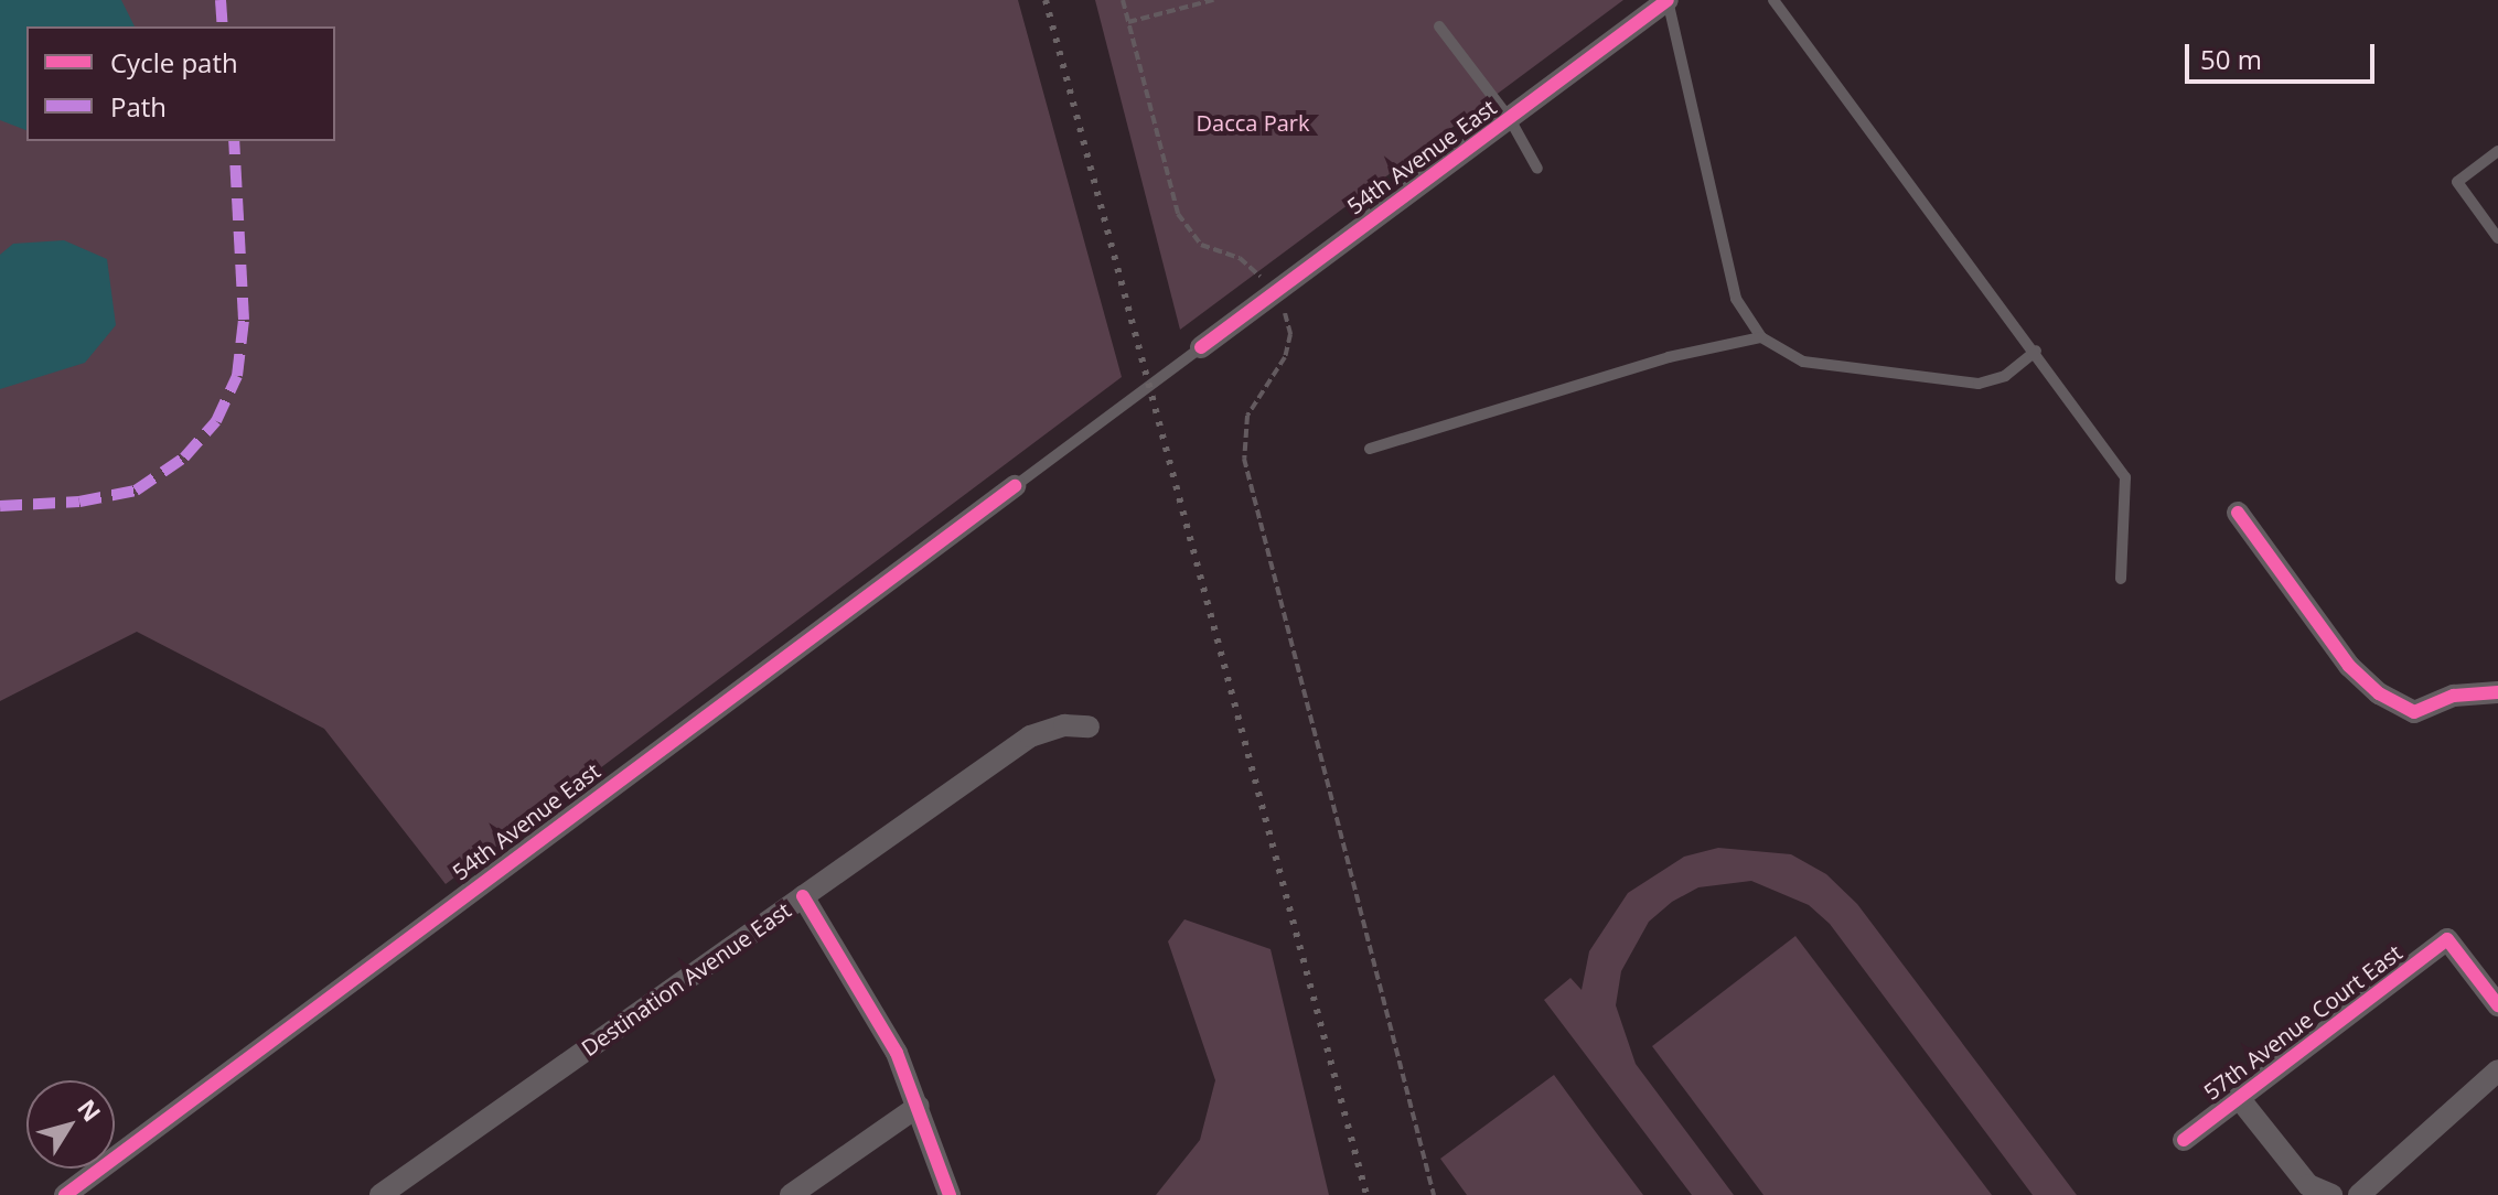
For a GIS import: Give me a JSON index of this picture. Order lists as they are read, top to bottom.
{
  "streets": {
    "street": ["54th Avenue East", "Destination Avenue East", "57th Avenue Court East"]
  },
  "parks": ["Dacca Park"],
  "legend": ["Cycle path", "Path"],
  "scale_bar": "50 m",
  "north": "top right"
}
